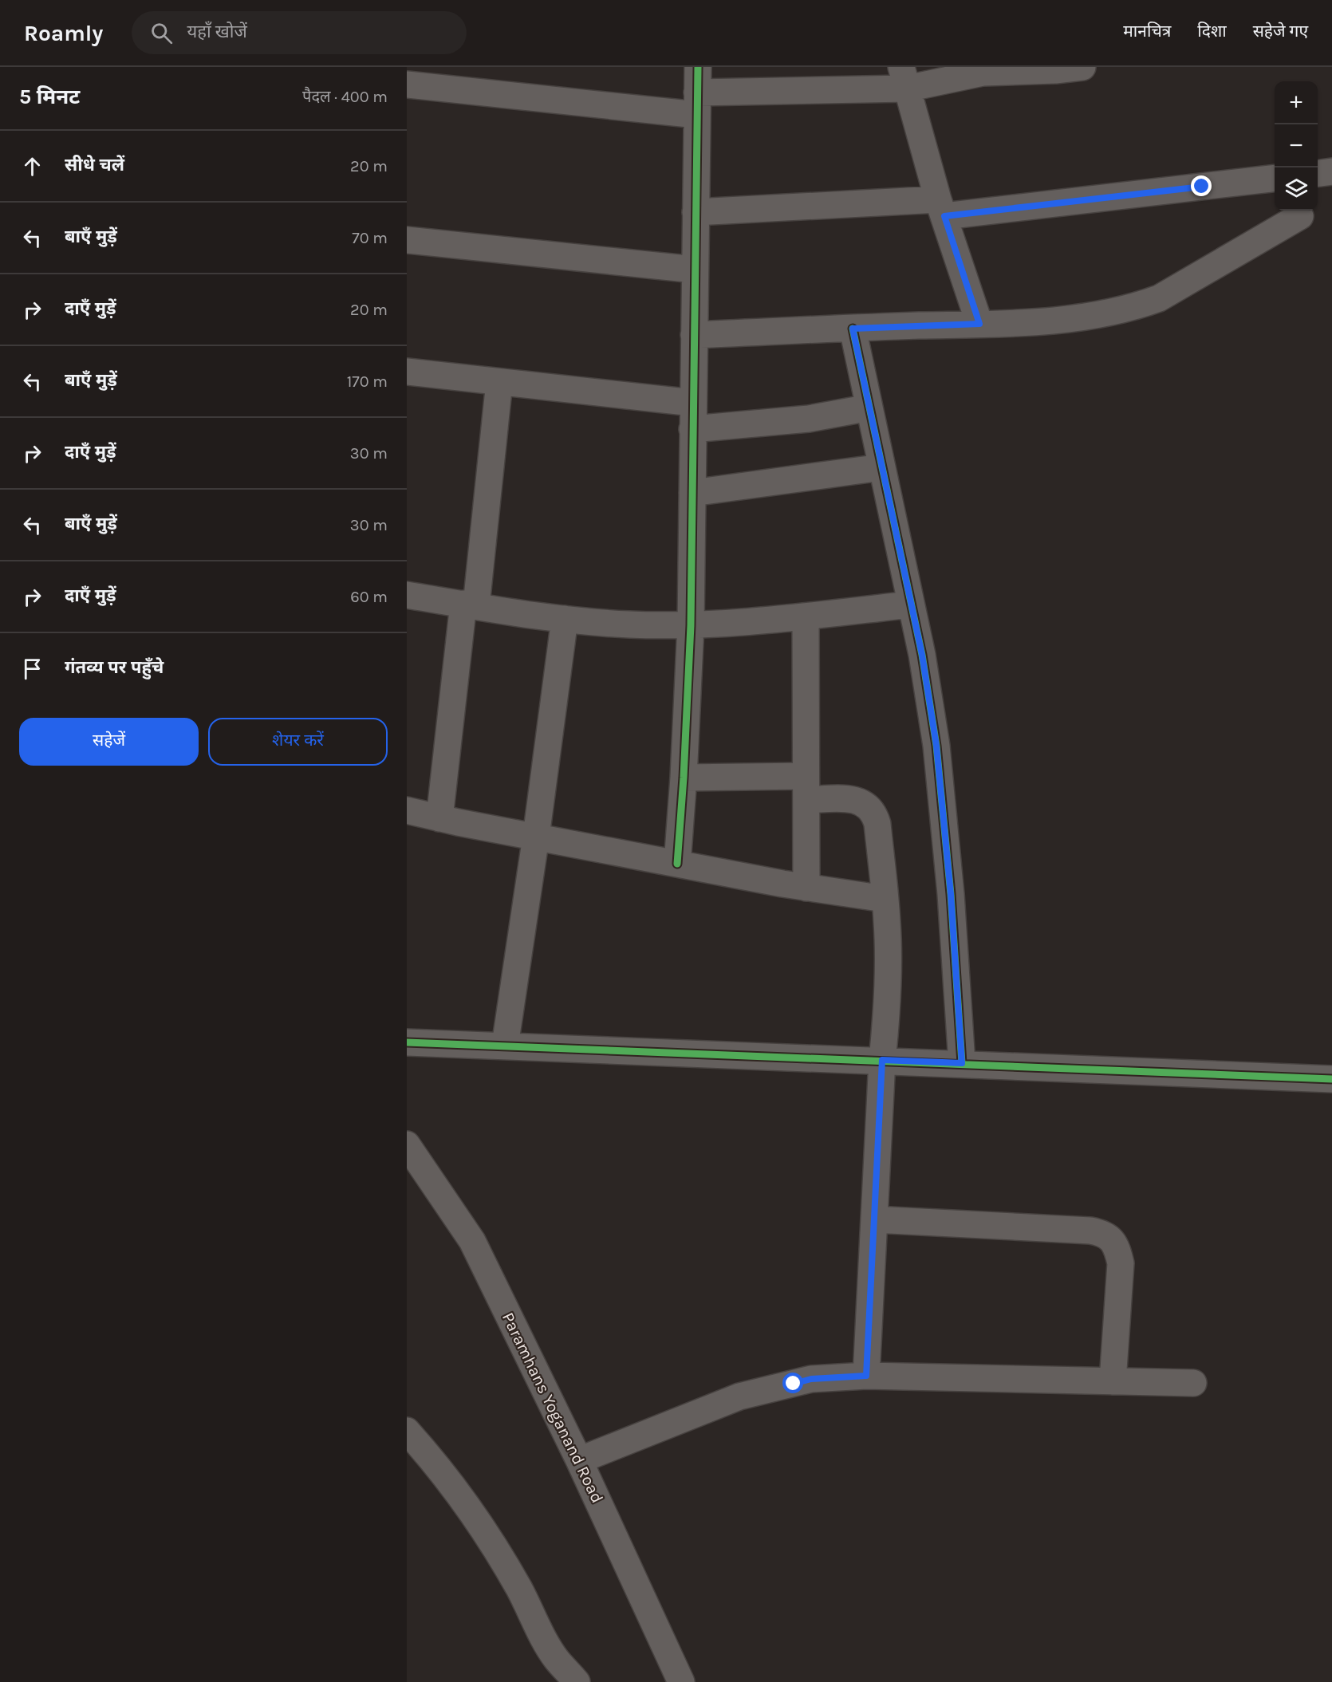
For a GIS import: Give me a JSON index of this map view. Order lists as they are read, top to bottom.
{
  "streets": {
    "street": ["Paramhans Yoganand Road"]
  },
  "page": {
    "header": "Roamly",
    "search": "यहाँ खोजें",
    "nav": ["मानचित्र", "दिशा", "सहेजे गए"],
    "heading": ["5 मिनट", "पैदल · 400 m"],
    "map_buttons": ["+", "−"],
    "list": [
      ["सीधे चलें", "20 m"],
      ["बाएँ मुड़ें", "70 m"],
      ["दाएँ मुड़ें", "20 m"],
      ["बाएँ मुड़ें", "170 m"],
      ["दाएँ मुड़ें", "30 m"],
      ["बाएँ मुड़ें", "30 m"],
      ["दाएँ मुड़ें", "60 m"],
      "गंतव्य पर पहुँचे"
    ],
    "buttons": ["सहेजें", "शेयर करें"]
  }
}
